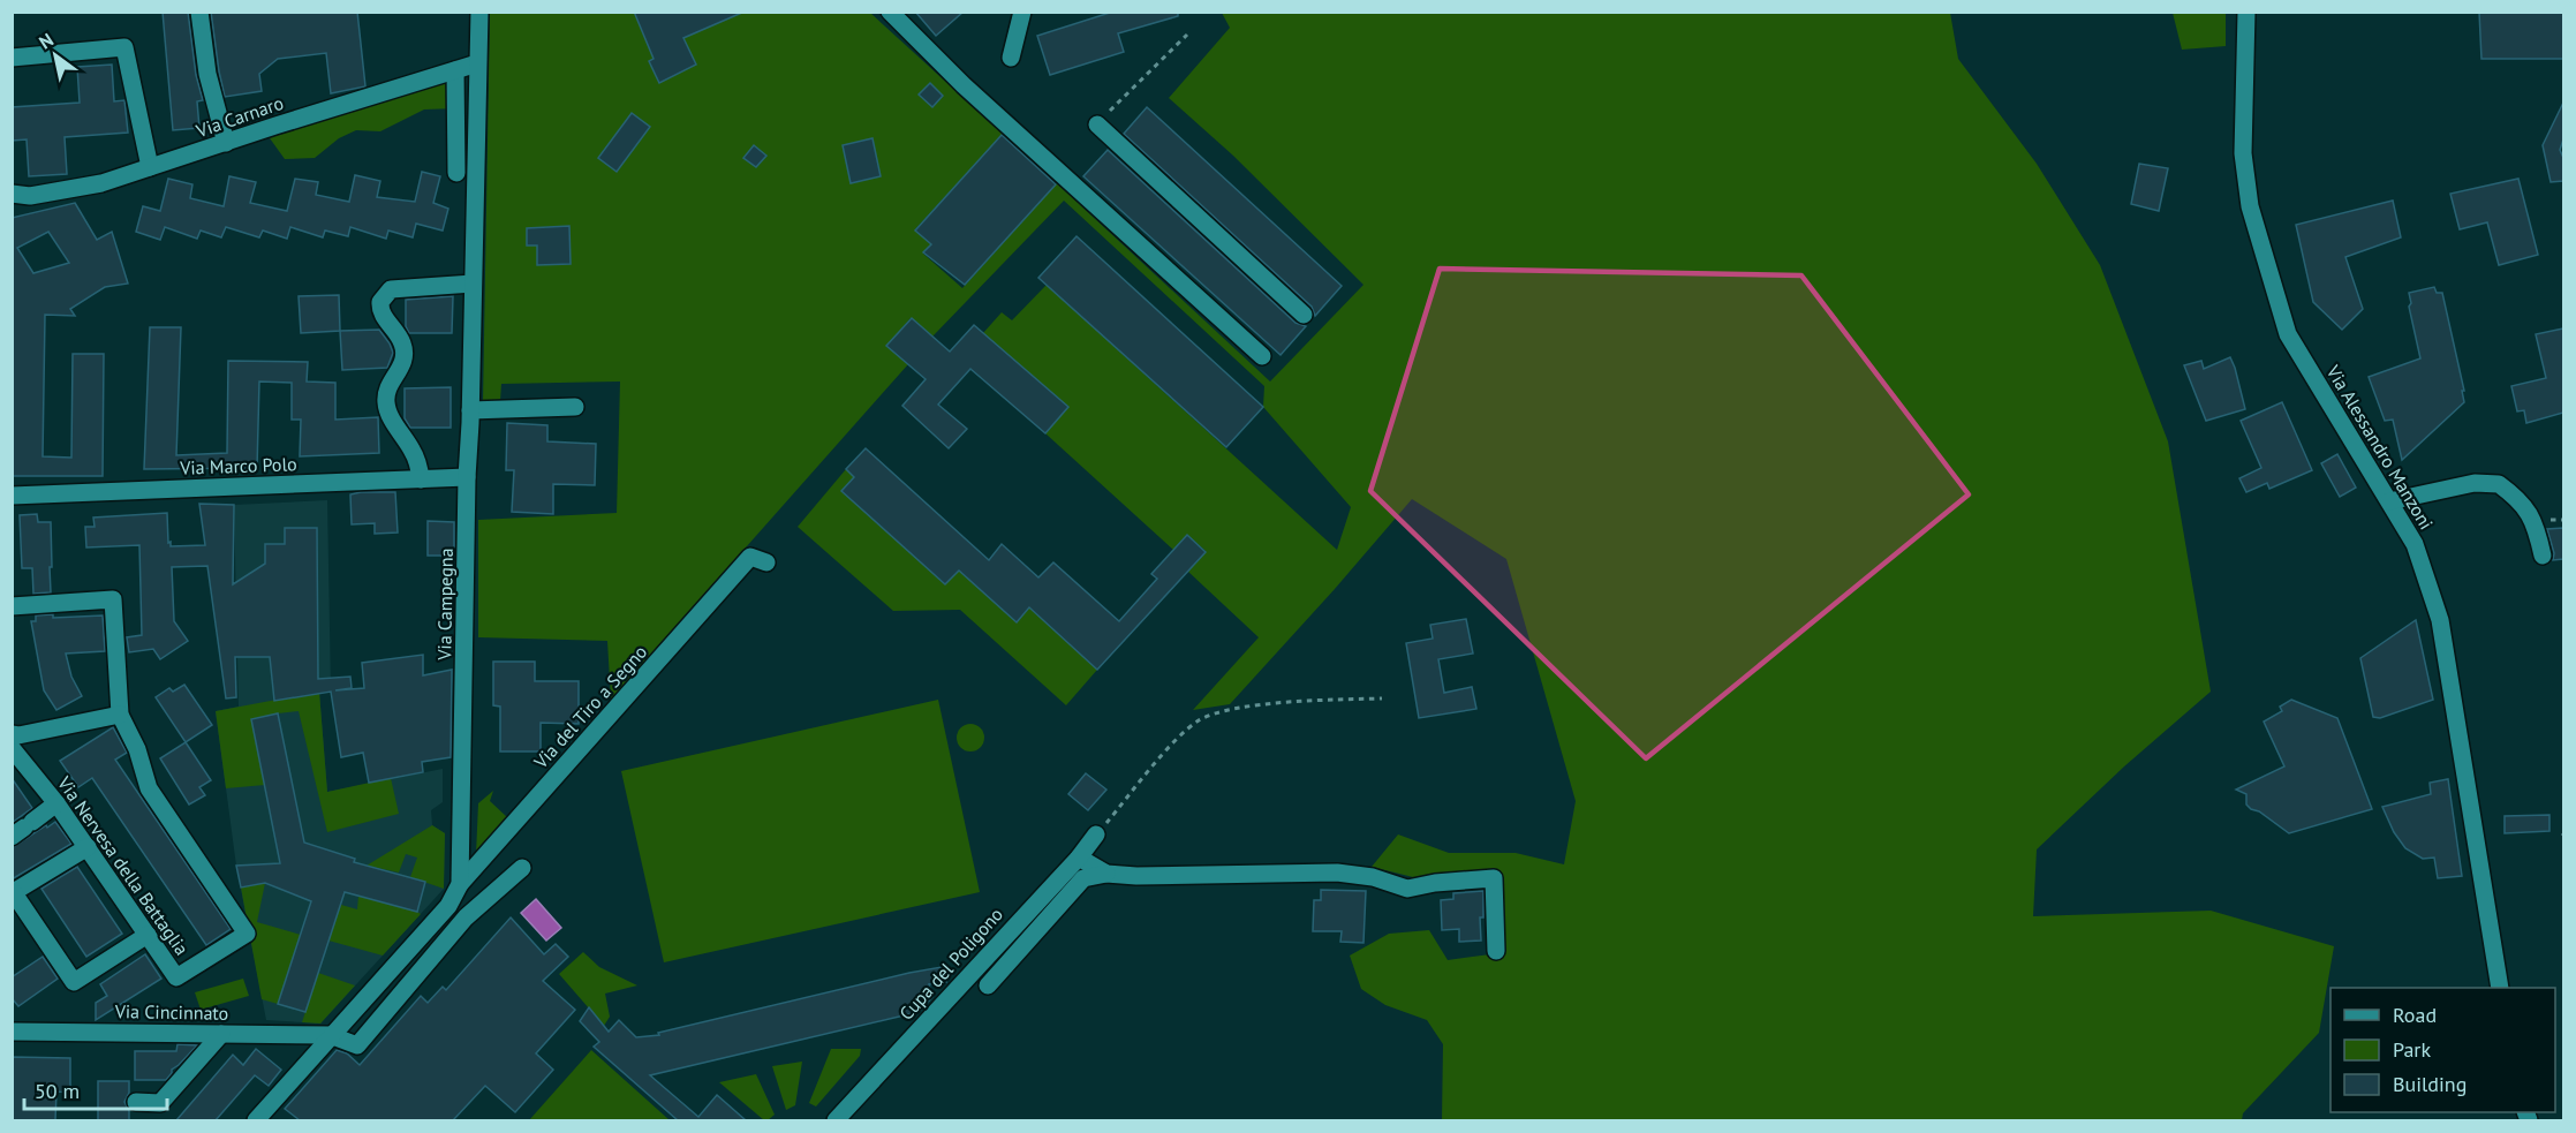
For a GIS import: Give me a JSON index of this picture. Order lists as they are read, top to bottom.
{
  "streets": {
    "street": [
      "Via Carnaro",
      "Via Alessandro Manzoni",
      "Via Marco Polo",
      "Via Campegna",
      "Via del Tiro a Segno",
      "Via Nervesa della Battaglia",
      "Cupa del Poligono",
      "Via Cincinnato"
    ]
  },
  "crossings": [
    ["Via Carnaro", "Via Campegna"],
    ["Via Marco Polo", "Via Campegna"],
    ["Via Campegna", "Via del Tiro a Segno"]
  ],
  "legend": ["Road", "Park", "Building"],
  "scale_bar": "50 m",
  "north": "top left"
}
